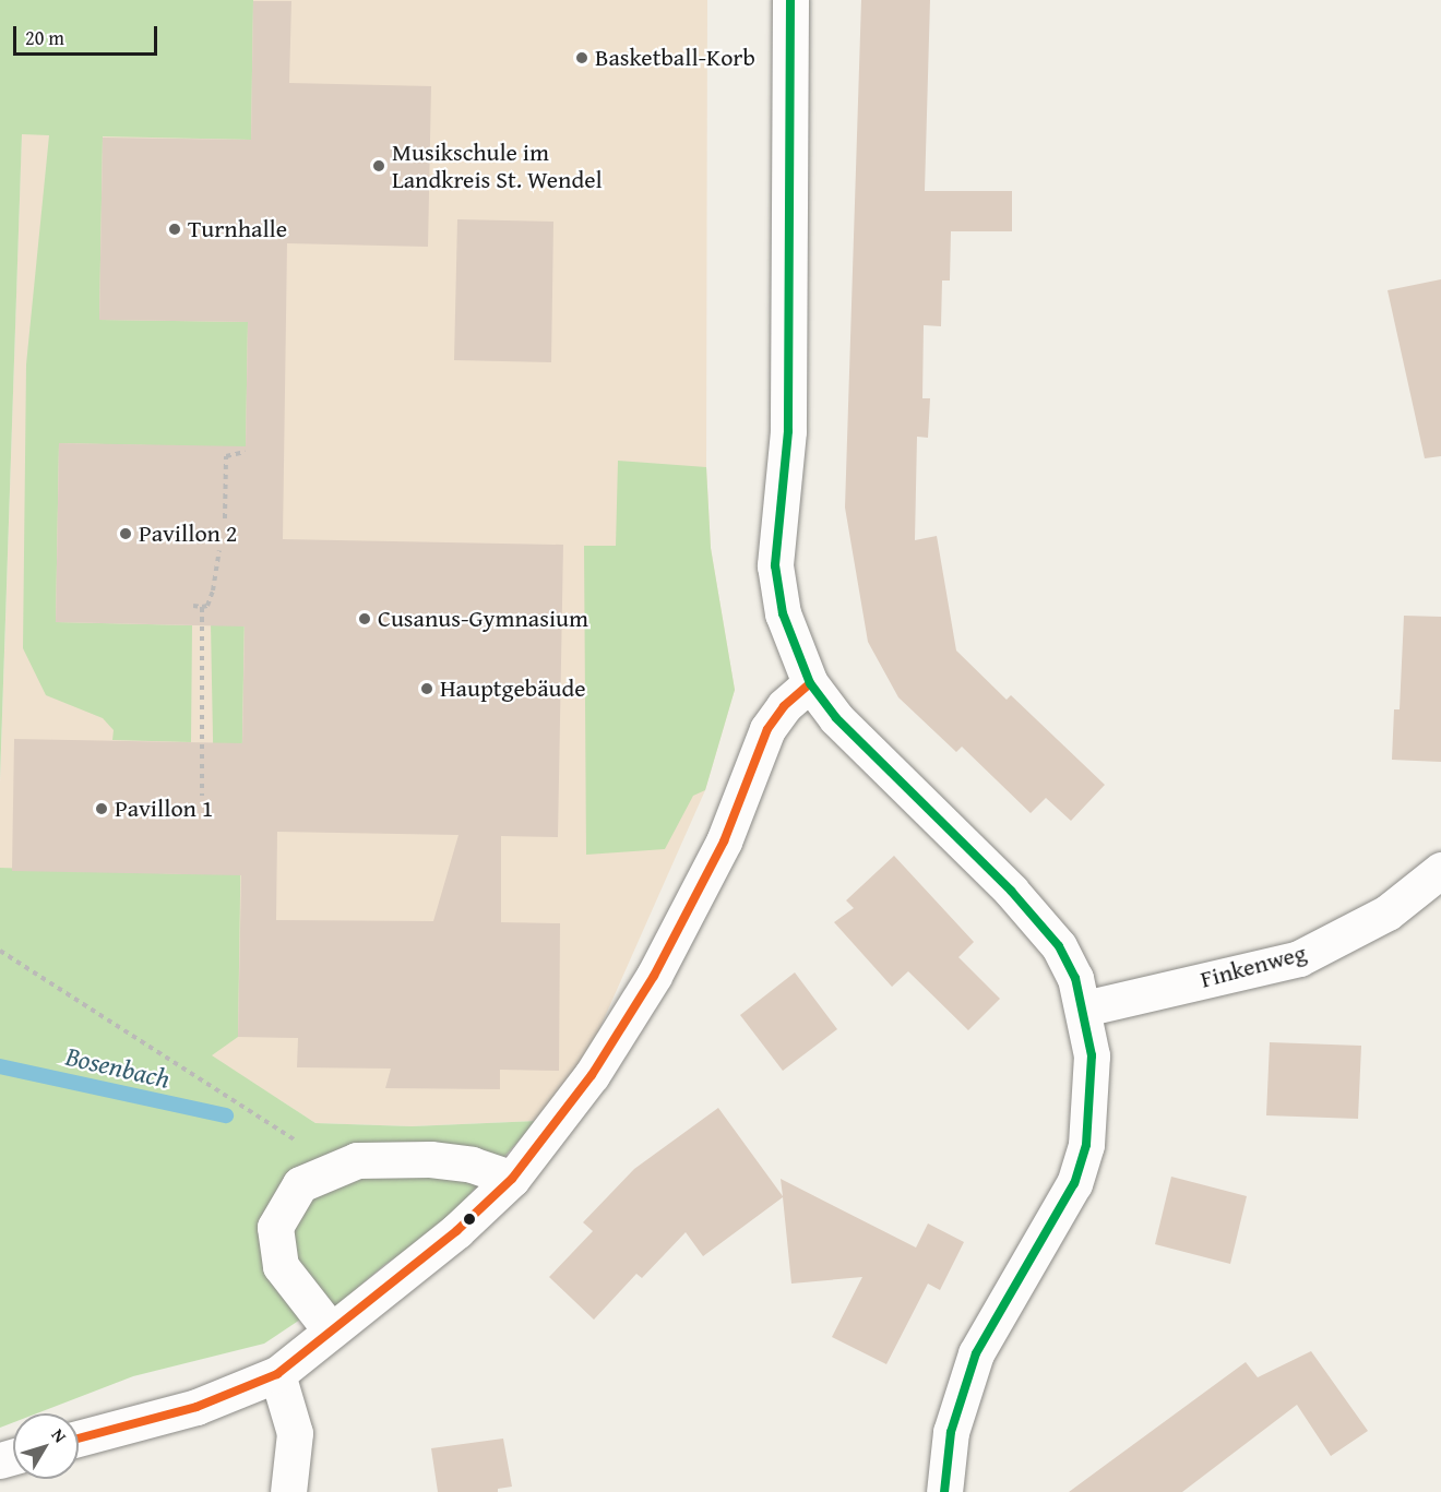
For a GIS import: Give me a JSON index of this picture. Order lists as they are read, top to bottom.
{
  "streets": {
    "street": ["Finkenweg"]
  },
  "water": ["Bosenbach"],
  "places": [
    "Basketball-Korb",
    "Musikschule im Landkreis St. Wendel",
    "Turnhalle",
    "Pavillon 2",
    "Cusanus-Gymnasium",
    "Hauptgebäude",
    "Pavillon 1"
  ],
  "scale_bar": "20 m",
  "north": "top right"
}
